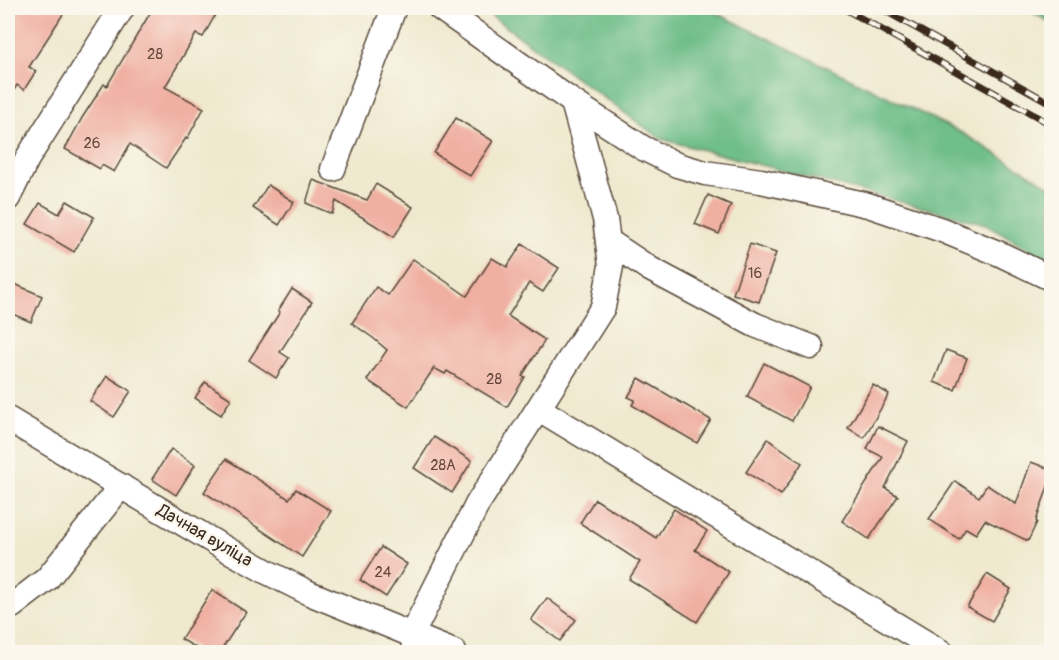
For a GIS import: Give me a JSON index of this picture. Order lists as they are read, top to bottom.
{
  "streets": {
    "street": ["Дачная вуліца"]
  },
  "house_numbers": [
    "28",
    "26",
    "16",
    "28",
    "28А",
    "24"
  ]
}
